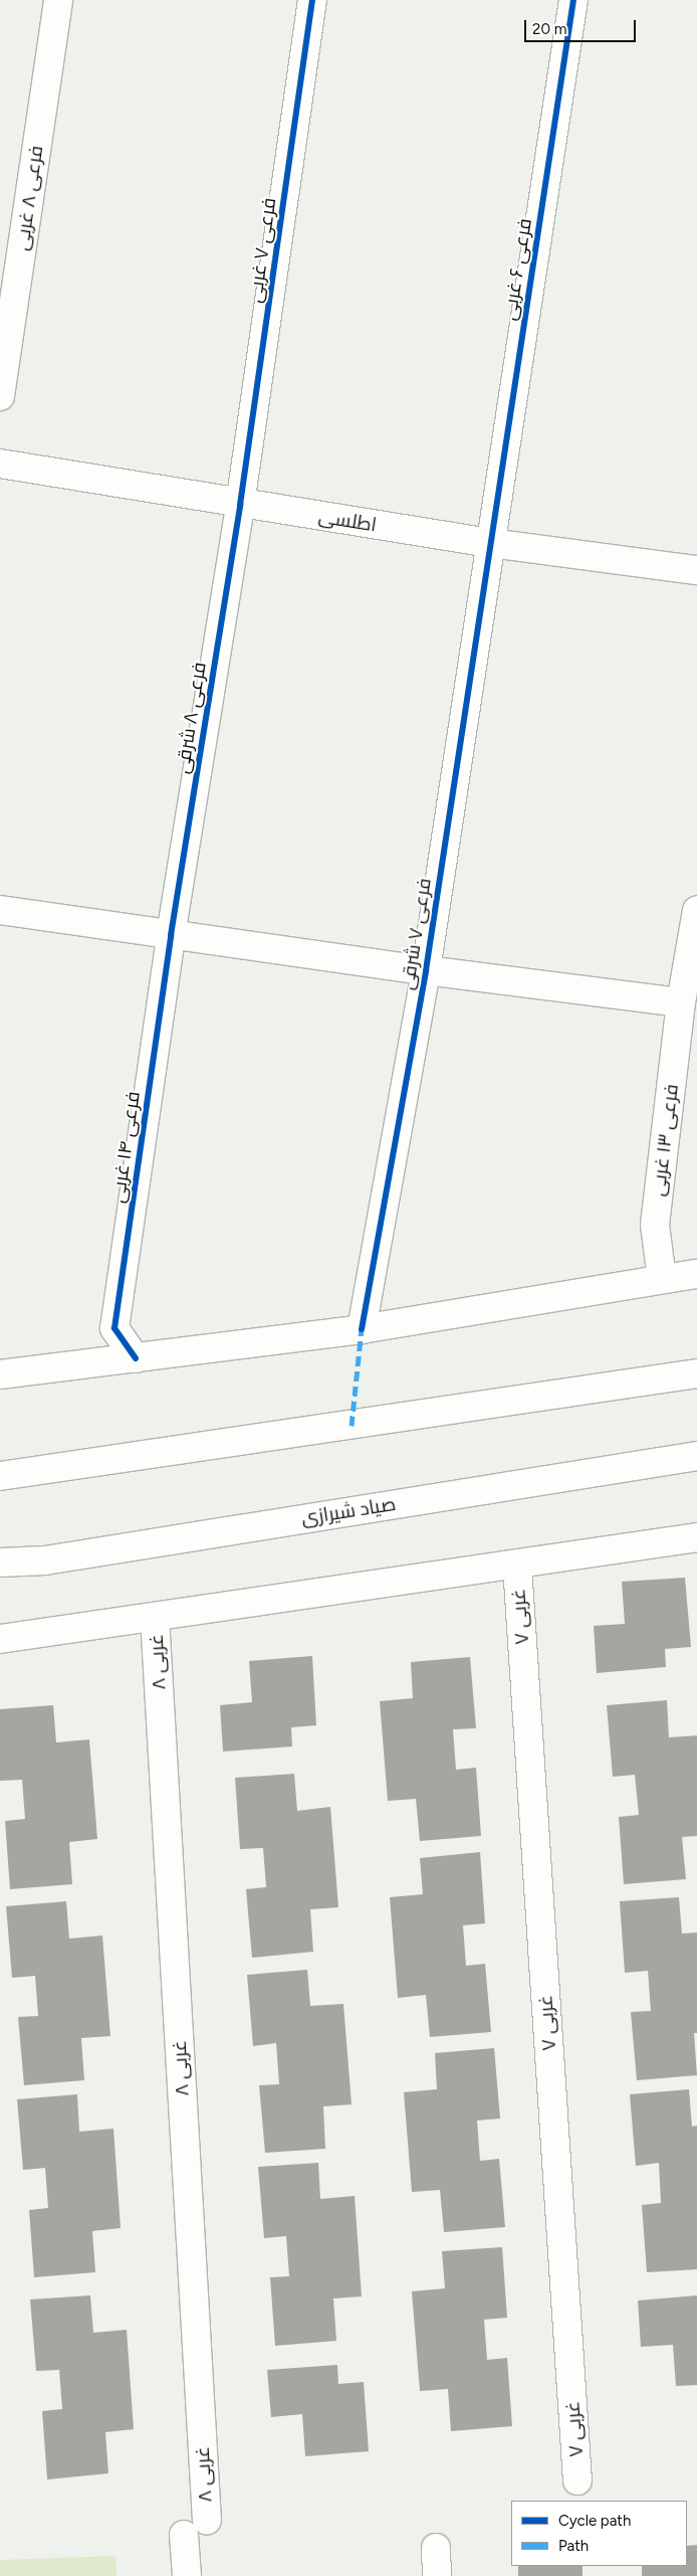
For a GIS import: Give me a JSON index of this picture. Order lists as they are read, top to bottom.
{
  "streets": {
    "street": [
      "فرعی ۸ غربی",
      "فرعی ۷ غربی",
      "فرعی ۶ غربی",
      "اطلسی",
      "فرعی ۸ شرقی",
      "فرعی ۷ شرقی",
      "فرعی ۱۳ غربی",
      "فرعی ۱۴ غربی",
      "صیاد شیرازی",
      "۷ غربی",
      "۸ غربی"
    ]
  },
  "crossings": [
    ["فرعی ۷ غربی", "اطلسی"],
    ["فرعی ۷ غربی", "فرعی ۸ شرقی"],
    ["فرعی ۶ غربی", "اطلسی"],
    ["فرعی ۶ غربی", "فرعی ۷ شرقی"],
    ["اطلسی", "فرعی ۸ شرقی"],
    ["اطلسی", "فرعی ۷ شرقی"],
    ["فرعی ۸ شرقی", "فرعی ۱۴ غربی"]
  ],
  "legend": ["Cycle path", "Path"],
  "scale_bar": "20 m"
}
